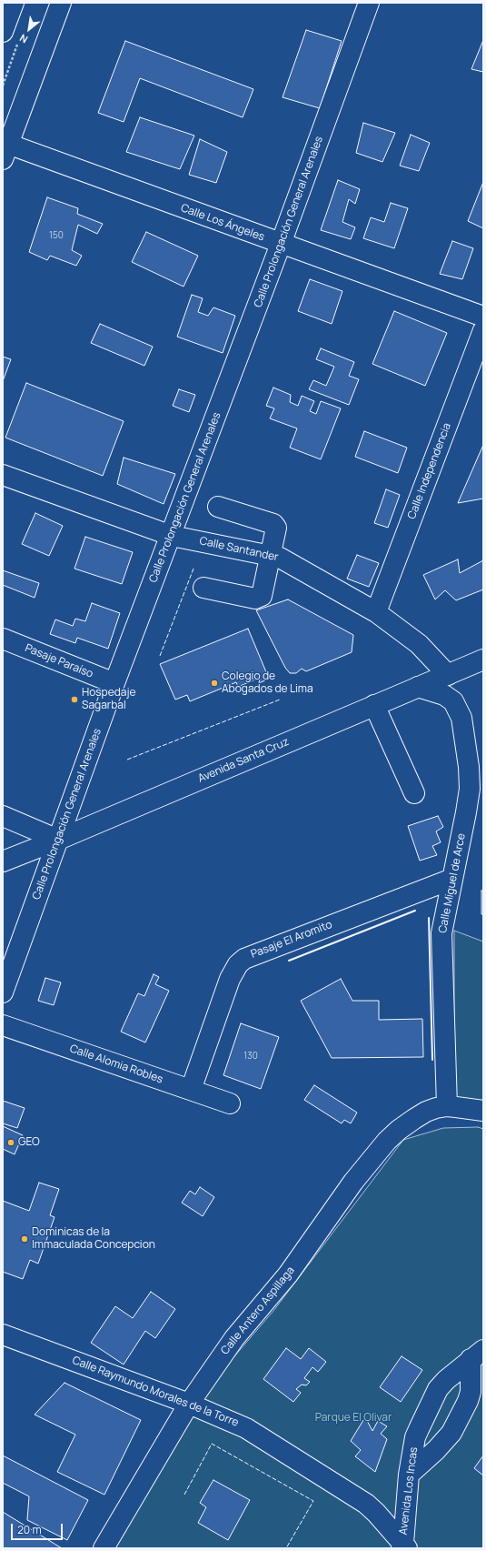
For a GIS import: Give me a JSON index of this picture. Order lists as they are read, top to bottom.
{
  "streets": {
    "street": [
      "Calle Prolongación General Arenales",
      "Calle Los Ángeles",
      "Calle Independencia",
      "Calle Santander",
      "Pasaje Paraíso",
      "Avenida Santa Cruz",
      "Calle Miguel de Arce",
      "Pasaje El Aromito",
      "Calle Alomia Robles",
      "Calle Antero Aspillaga",
      "Calle Raymundo Morales de la Torre",
      "Avenida Los Incas"
    ]
  },
  "crossings": [
    ["Calle Prolongación General Arenales", "Calle Los Ángeles"],
    ["Calle Prolongación General Arenales", "Calle Santander"],
    ["Calle Prolongación General Arenales", "Pasaje Paraíso"],
    ["Calle Prolongación General Arenales", "Avenida Santa Cruz"],
    ["Calle Independencia", "Calle Santander"],
    ["Calle Santander", "Avenida Santa Cruz"],
    ["Avenida Santa Cruz", "Calle Miguel de Arce"],
    ["Calle Miguel de Arce", "Pasaje El Aromito"],
    ["Calle Miguel de Arce", "Calle Antero Aspillaga"],
    ["Pasaje El Aromito", "Calle Alomia Robles"],
    ["Calle Antero Aspillaga", "Calle Raymundo Morales de la Torre"],
    ["Calle Raymundo Morales de la Torre", "Avenida Los Incas"]
  ],
  "parks": ["Parque El Olivar"],
  "places": [
    "Colegio de Abogados de Lima",
    "Hospedaje Sagarbal",
    "GEO",
    "Dominicas de la Immaculada Concepcion"
  ],
  "house_numbers": ["150", "130"],
  "scale_bar": "20 m",
  "north": "bottom left"
}
